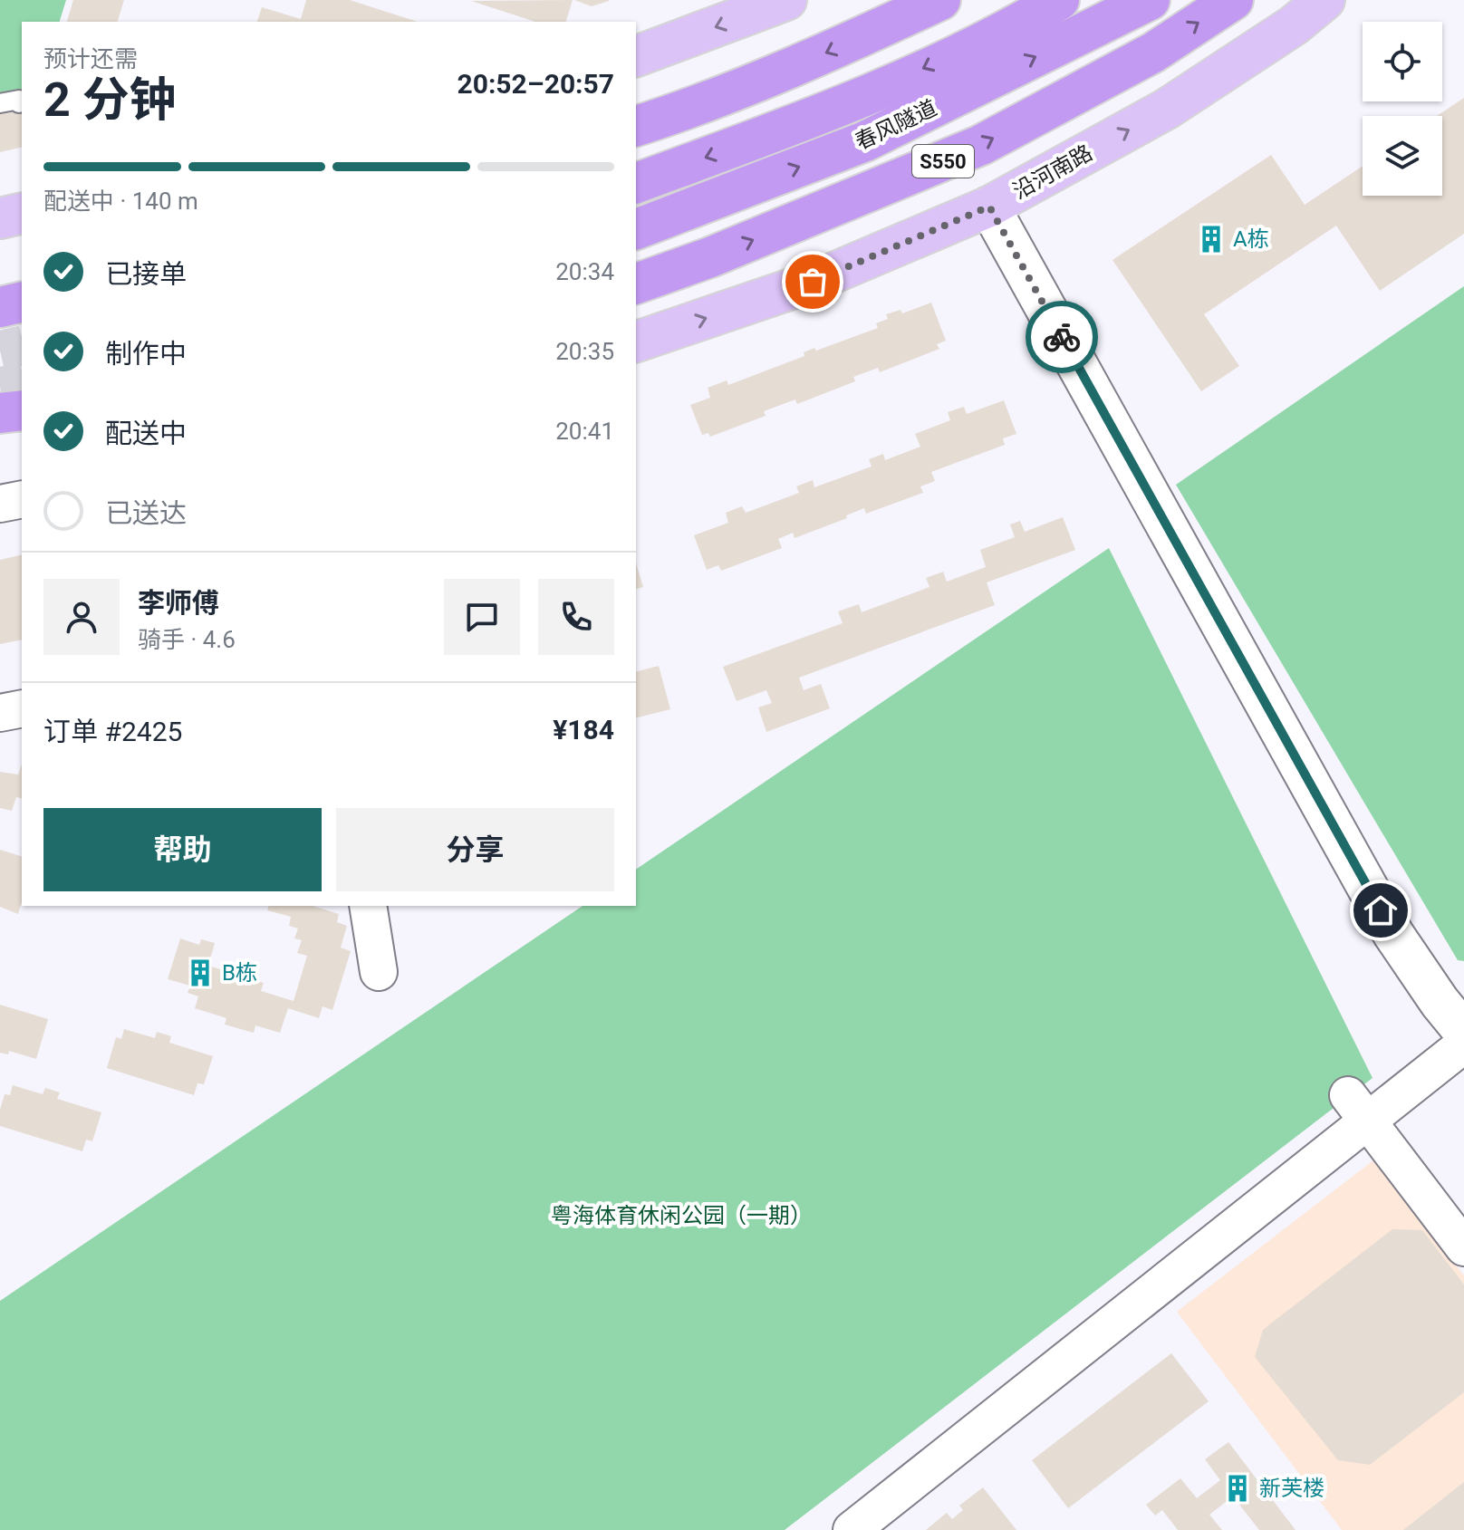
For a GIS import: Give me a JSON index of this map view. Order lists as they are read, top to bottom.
{
  "streets": {
    "highway": ["春风隧道", "S550"],
    "main road": ["沿河南路"]
  },
  "one_way": ["沿河南路"],
  "parks": ["粤海体育休闲公园（一期）"],
  "places": {
    "building": ["A栋", "B栋", "新芙楼"]
  },
  "page": {
    "heading": ["2 分钟", "预计还需", "20:52–20:57"],
    "panel": [
      "李师傅",
      "骑手 · 4.6",
      "订单 #2425",
      "¥184"
    ],
    "bar": "配送中 · 140 m",
    "list": [
      ["已接单", "20:34"],
      ["制作中", "20:35"],
      ["配送中", "20:41"],
      "已送达"
    ],
    "buttons": ["帮助", "分享"]
  }
}
